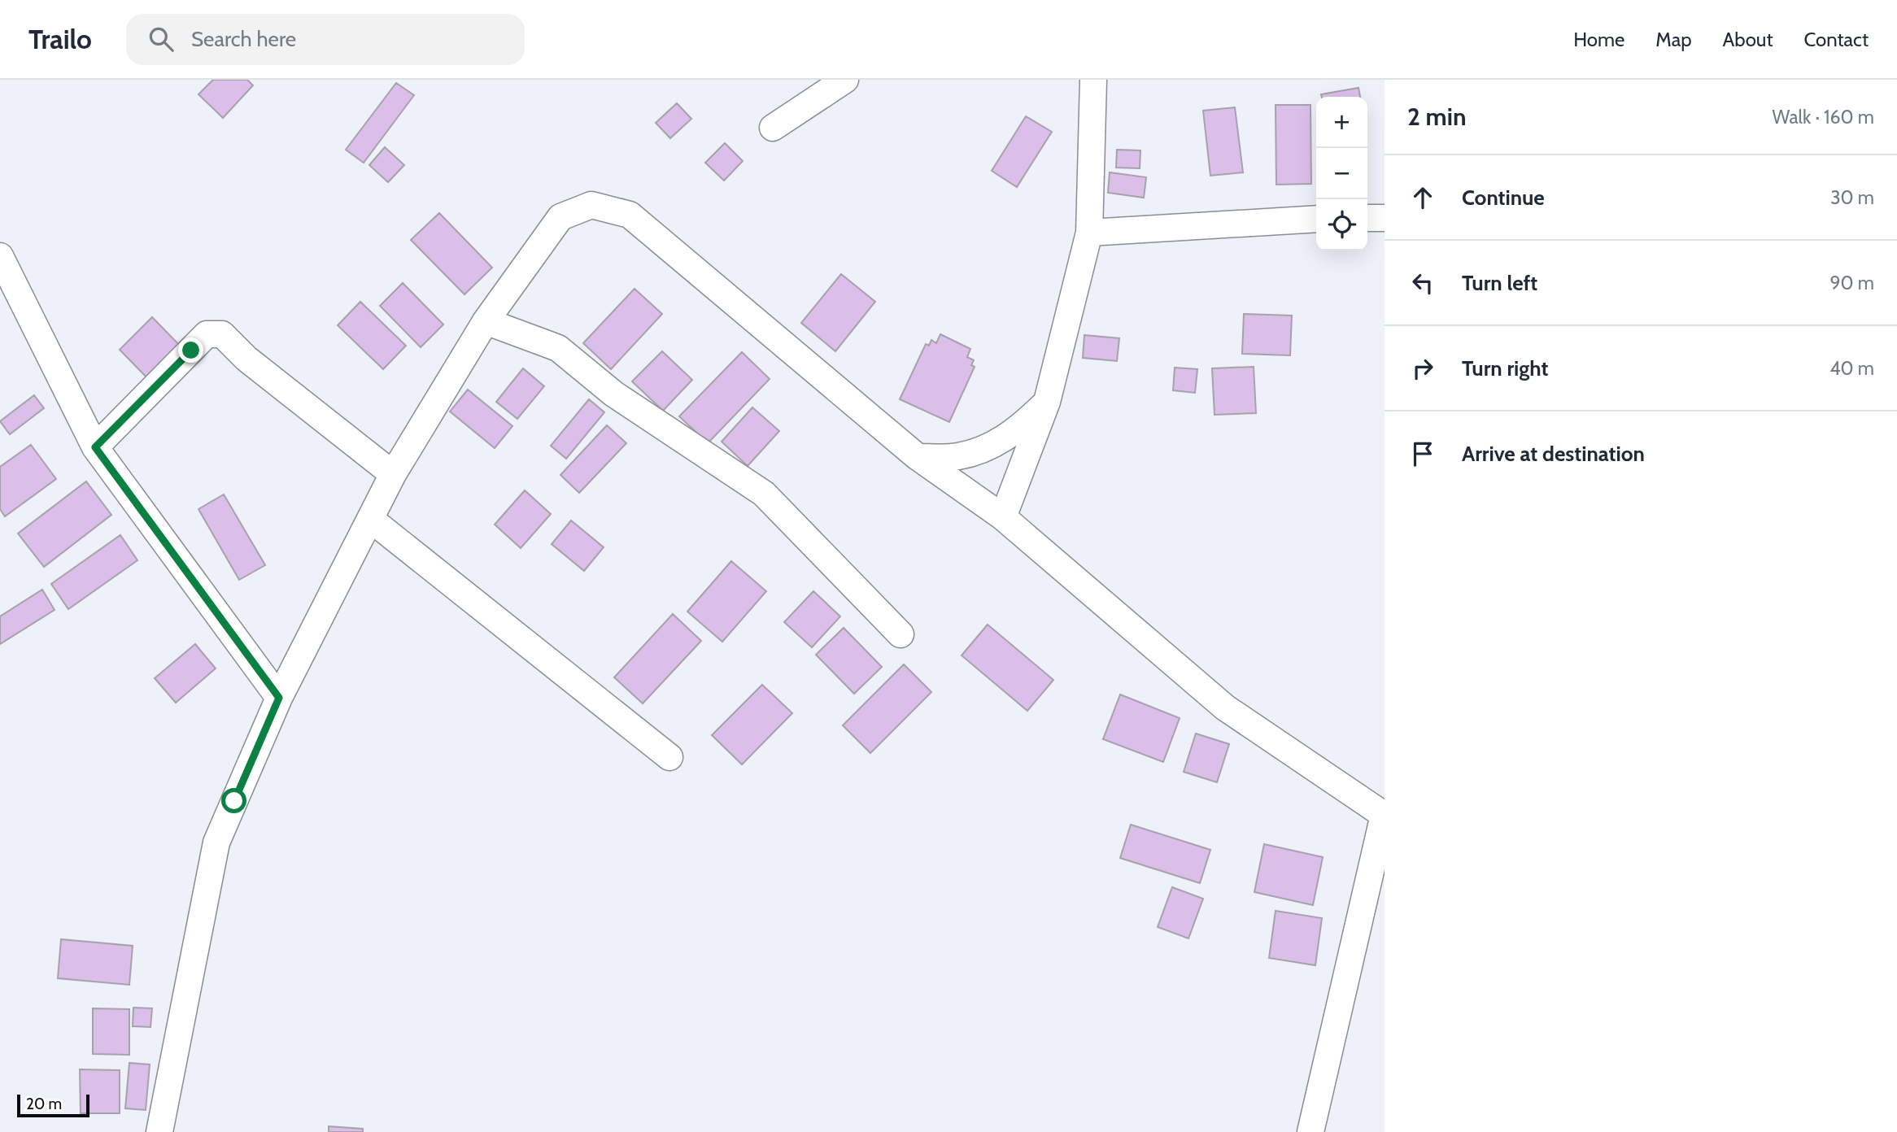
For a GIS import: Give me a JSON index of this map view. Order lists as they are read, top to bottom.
{
  "scale_bar": "20 m",
  "page": {
    "header": "Trailo",
    "search": "Search here",
    "nav": [
      "Home",
      "Map",
      "About",
      "Contact"
    ],
    "heading": ["2 min", "Walk · 160 m"],
    "map_buttons": ["+", "−"],
    "list": [
      ["Continue", "30 m"],
      ["Turn left", "90 m"],
      ["Turn right", "40 m"],
      "Arrive at destination"
    ],
    "scale": "20 m"
  }
}
